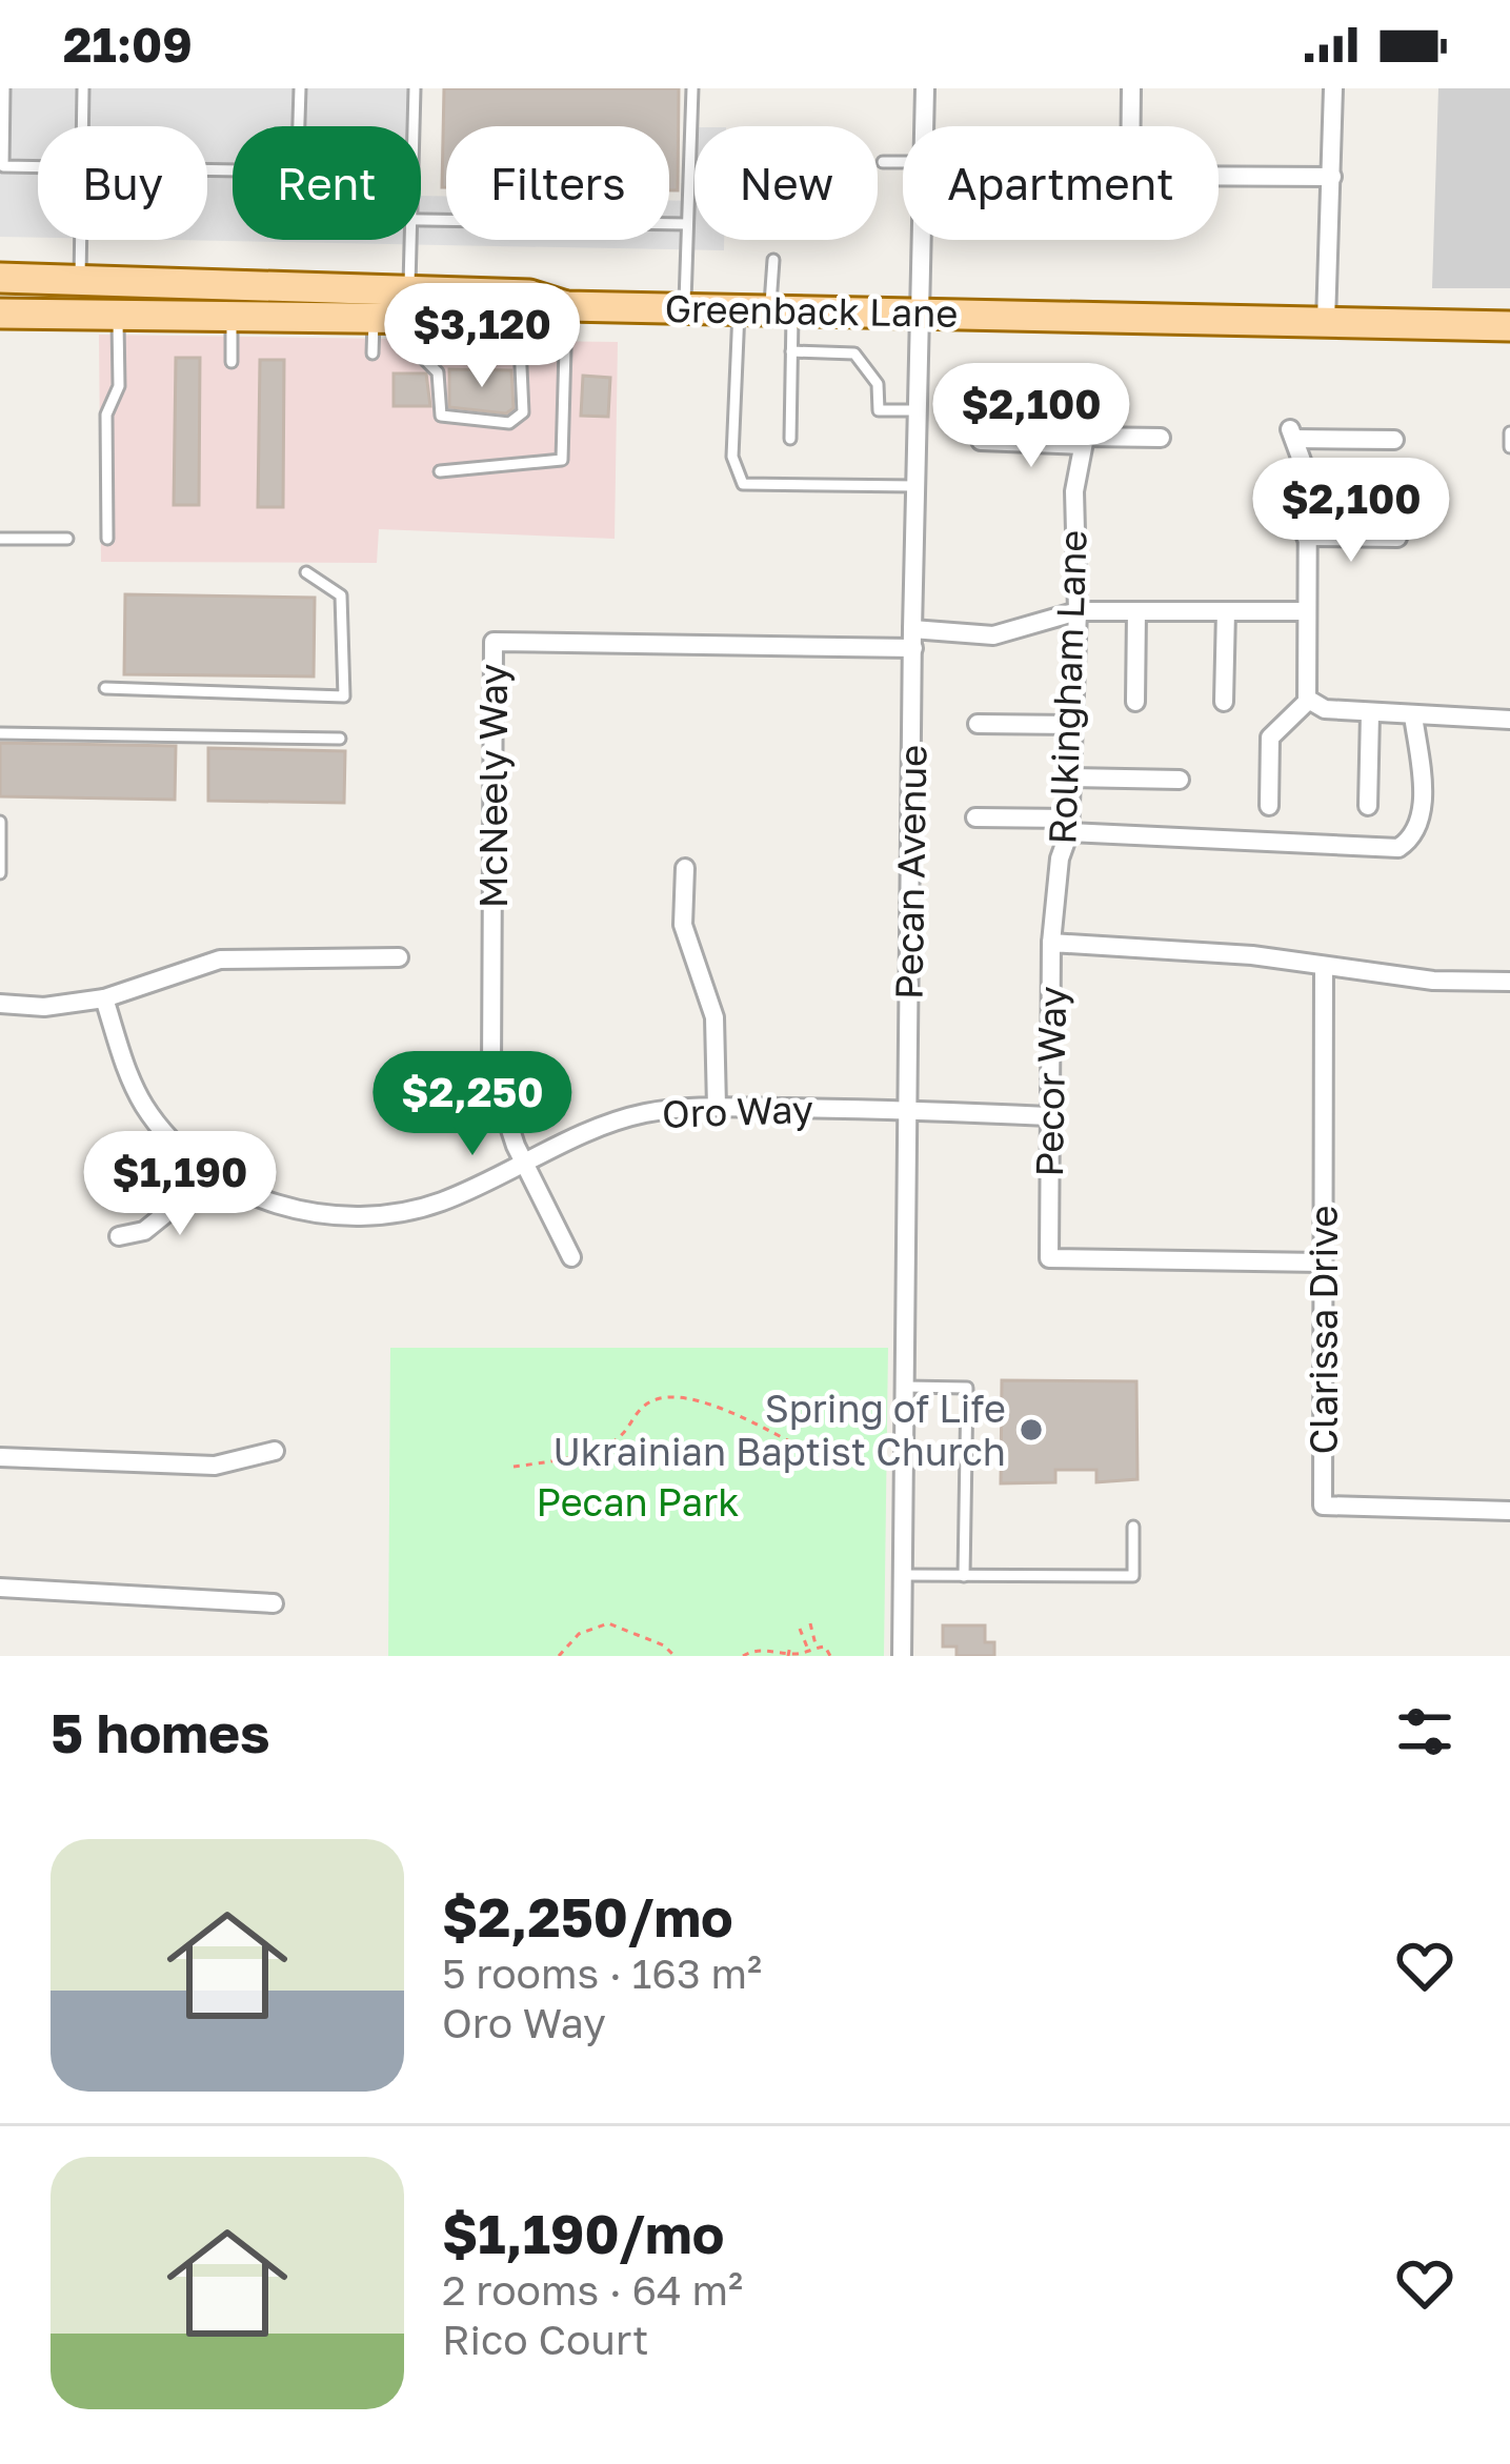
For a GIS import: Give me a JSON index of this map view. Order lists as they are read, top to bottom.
{
  "streets": {
    "main road": ["Greenback Lane"],
    "street": [
      "Rolkingham Lane",
      "McNeely Way",
      "Pecan Avenue",
      "Pecor Way",
      "Oro Way",
      "Clarissa Drive"
    ]
  },
  "crossings": [
    ["Greenback Lane", "Pecan Avenue"],
    ["Rolkingham Lane", "Pecor Way"],
    ["McNeely Way", "Pecan Avenue"],
    ["McNeely Way", "Oro Way"],
    ["Pecan Avenue", "Oro Way"],
    ["Pecor Way", "Oro Way"],
    ["Pecor Way", "Clarissa Drive"]
  ],
  "parks": ["Pecan Park"],
  "places": ["Spring of Life Ukrainian Baptist Church"],
  "page": {
    "status": "21:09",
    "chip": [
      "Buy",
      "Rent",
      "Filters",
      "New",
      "Apartment"
    ],
    "price": [
      "$3,120",
      "$2,100",
      "$2,100",
      "$2,250",
      "$1,190"
    ],
    "heading": "5 homes",
    "list": [
      {
        "name": "$2,250/mo",
        "note": "5 rooms · 163 m² · Oro Way"
      },
      {
        "name": "$1,190/mo",
        "note": "2 rooms · 64 m² · Rico Court"
      }
    ]
  }
}
